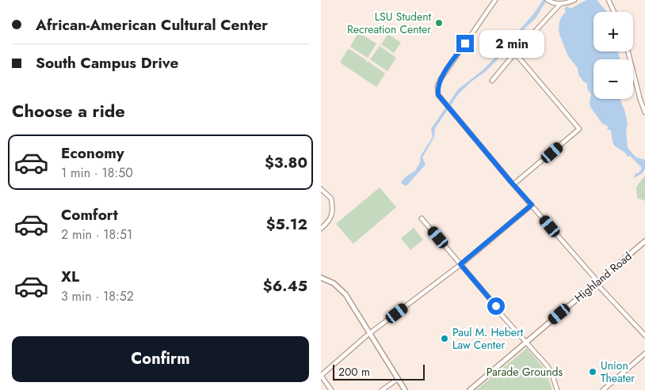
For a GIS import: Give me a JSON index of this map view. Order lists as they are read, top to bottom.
{
  "streets": {
    "street": ["Highland Road"]
  },
  "parks": ["Parade Grounds"],
  "places": ["LSU Student Recreation Center", "Paul M. Hebert Law Center", "Union Theater"],
  "scale_bar": "200 m",
  "page": {
    "banner": ["African-American Cultural Center", "South Campus Drive"],
    "map_buttons": ["+", "−"],
    "bubble": "2 min",
    "heading": "Choose a ride",
    "list": [
      {
        "name": "Economy",
        "note": "1 min · 18:50",
        "value": "$3.80"
      },
      {
        "name": "Comfort",
        "note": "2 min · 18:51",
        "value": "$5.12"
      },
      {
        "name": "XL",
        "note": "3 min · 18:52",
        "value": "$6.45"
      }
    ],
    "buttons": "Confirm",
    "scale": "200 m"
  }
}
